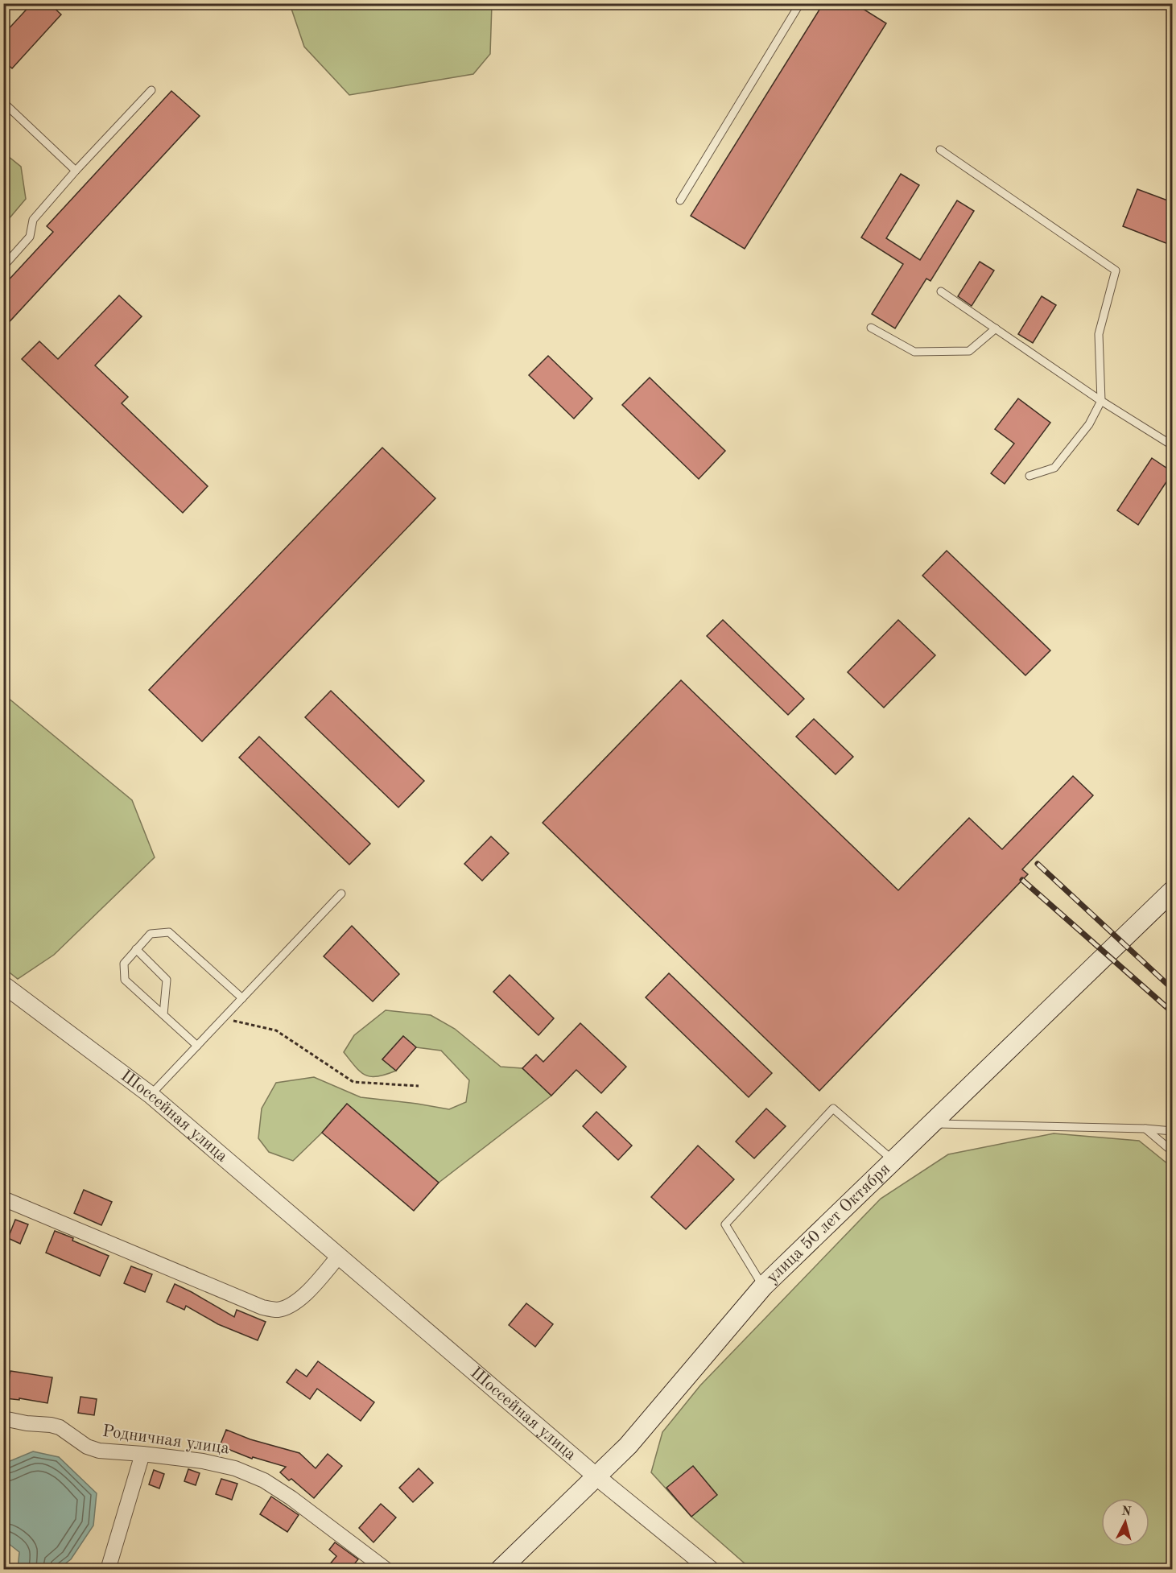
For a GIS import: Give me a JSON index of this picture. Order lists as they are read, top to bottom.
{
  "streets": {
    "main road": ["улица 50 лет Октября"],
    "street": ["Шоссейная улица", "Родничная улица"]
  },
  "crossings": [
    ["Шоссейная улица", "улица 50 лет Октября"]
  ],
  "north": "top"
}
